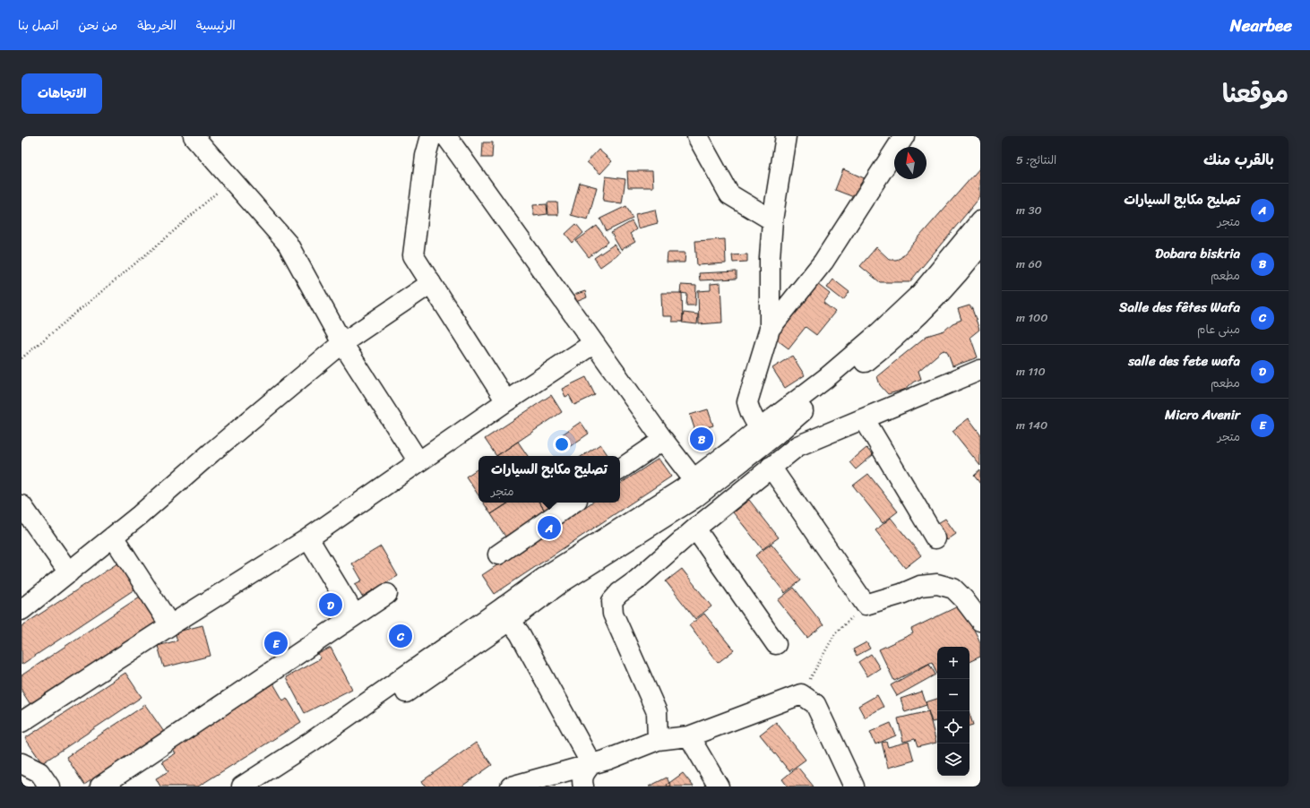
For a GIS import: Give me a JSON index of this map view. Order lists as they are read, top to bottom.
{
  "north": "top",
  "page": {
    "header": "Nearbee",
    "nav": [
      "الرئيسية",
      "الخريطة",
      "من نحن",
      "اتصل بنا"
    ],
    "title": "موقعنا",
    "buttons": "الاتجاهات",
    "heading": ["بالقرب منك", "النتائج: 5"],
    "list": [
      {
        "mark": "A",
        "name": "تصليح مكابح السيارات",
        "note": "متجر",
        "value": "30 m"
      },
      {
        "mark": "B",
        "name": "Dobara biskria",
        "note": "مطعم",
        "value": "60 m"
      },
      {
        "mark": "C",
        "name": "Salle des fêtes Wafa",
        "note": "مبنى عام",
        "value": "100 m"
      },
      {
        "mark": "D",
        "name": "salle des fete wafa",
        "note": "مطعم",
        "value": "110 m"
      },
      {
        "mark": "E",
        "name": "Micro Avenir",
        "note": "متجر",
        "value": "140 m"
      }
    ],
    "pins": [
      "B",
      "A",
      "D",
      "C",
      "E"
    ],
    "popup": ["تصليح مكابح السيارات", "متجر"],
    "map_buttons": ["+", "−"]
  }
}
